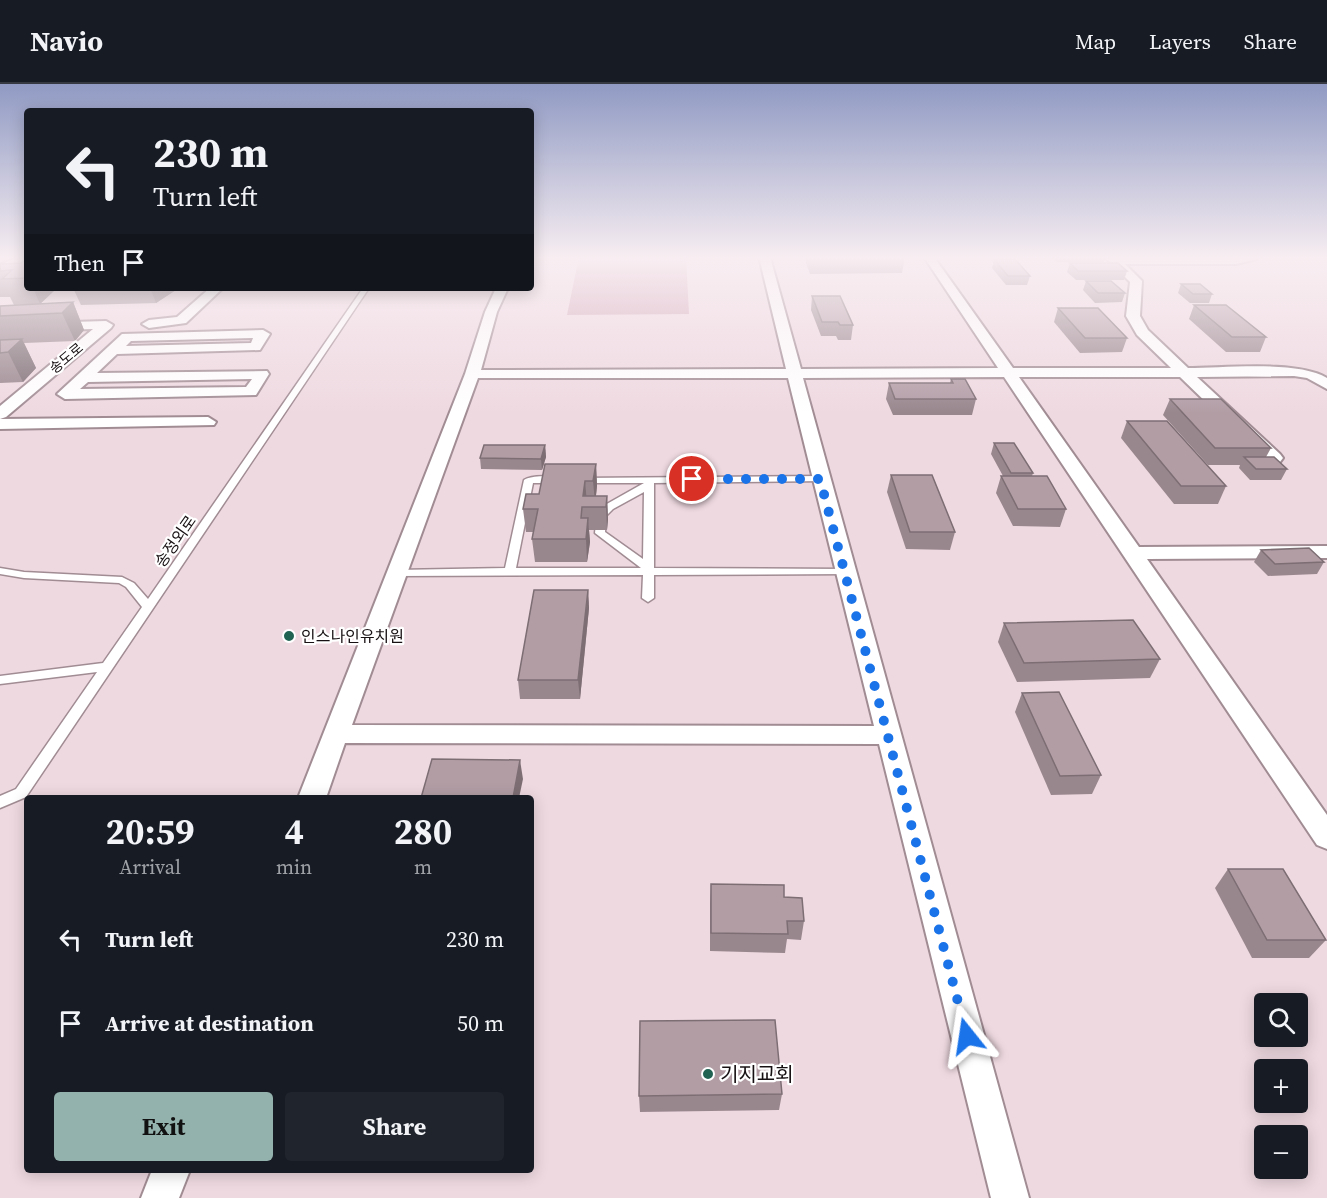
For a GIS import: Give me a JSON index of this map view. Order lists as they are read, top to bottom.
{
  "streets": {
    "street": ["송도로"],
    "lane": ["송정외로"]
  },
  "places": ["인스나인유치원", "기지교회"],
  "page": {
    "header": "Navio",
    "nav": ["Map", "Layers", "Share"],
    "turn": ["230 m", "Turn left"],
    "then": "Then",
    "eta": [
      "20:59",
      "Arrival",
      "4",
      "min",
      "280",
      "m"
    ],
    "list": [
      {
        "name": "Turn left",
        "value": "230 m"
      },
      {
        "name": "Arrive at destination",
        "value": "50 m"
      }
    ],
    "map_buttons": ["+", "−"],
    "buttons": ["Exit", "Share"]
  }
}
